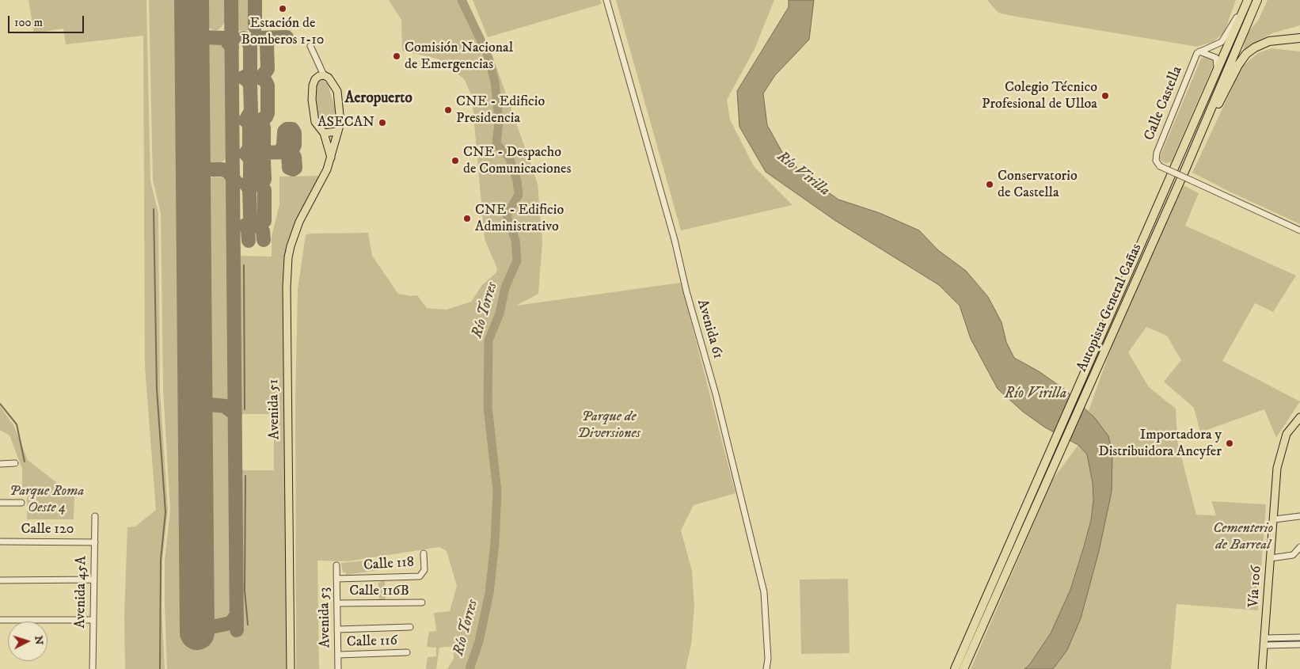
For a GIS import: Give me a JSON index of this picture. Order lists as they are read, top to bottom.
{
  "streets": {
    "highway": ["Autopista General Cañas"],
    "main road": ["Avenida 51", "Vía 106"],
    "street": [
      "Calle Castella",
      "Avenida 61",
      "Calle 120",
      "Calle 118",
      "Calle 116B",
      "Avenida 45A",
      "Avenida 53",
      "Calle 116"
    ]
  },
  "crossings": [
    ["Calle 120", "Avenida 45A"],
    ["Calle 118", "Avenida 53"],
    ["Calle 116B", "Avenida 53"],
    ["Avenida 53", "Calle 116"]
  ],
  "districts": ["Aeropuerto"],
  "water": ["Río Virilla", "Río Torres"],
  "parks": ["Parque de Diversiones", "Parque Roma Oeste 4", "Cementerio de Barreal"],
  "places": [
    "Estación de Bomberos 1-10",
    "Comisión Nacional de Emergencias",
    "Colegio Técnico Profesional de Ulloa",
    "CNE - Edificio Presidencia",
    "ASECAN",
    "CNE - Despacho de Comunicaciones",
    "Conservatorio de Castella",
    "CNE - Edificio Administrativo",
    "Importadora y Distribuidora Ancyfer"
  ],
  "scale_bar": "100 m",
  "north": "right"
}
